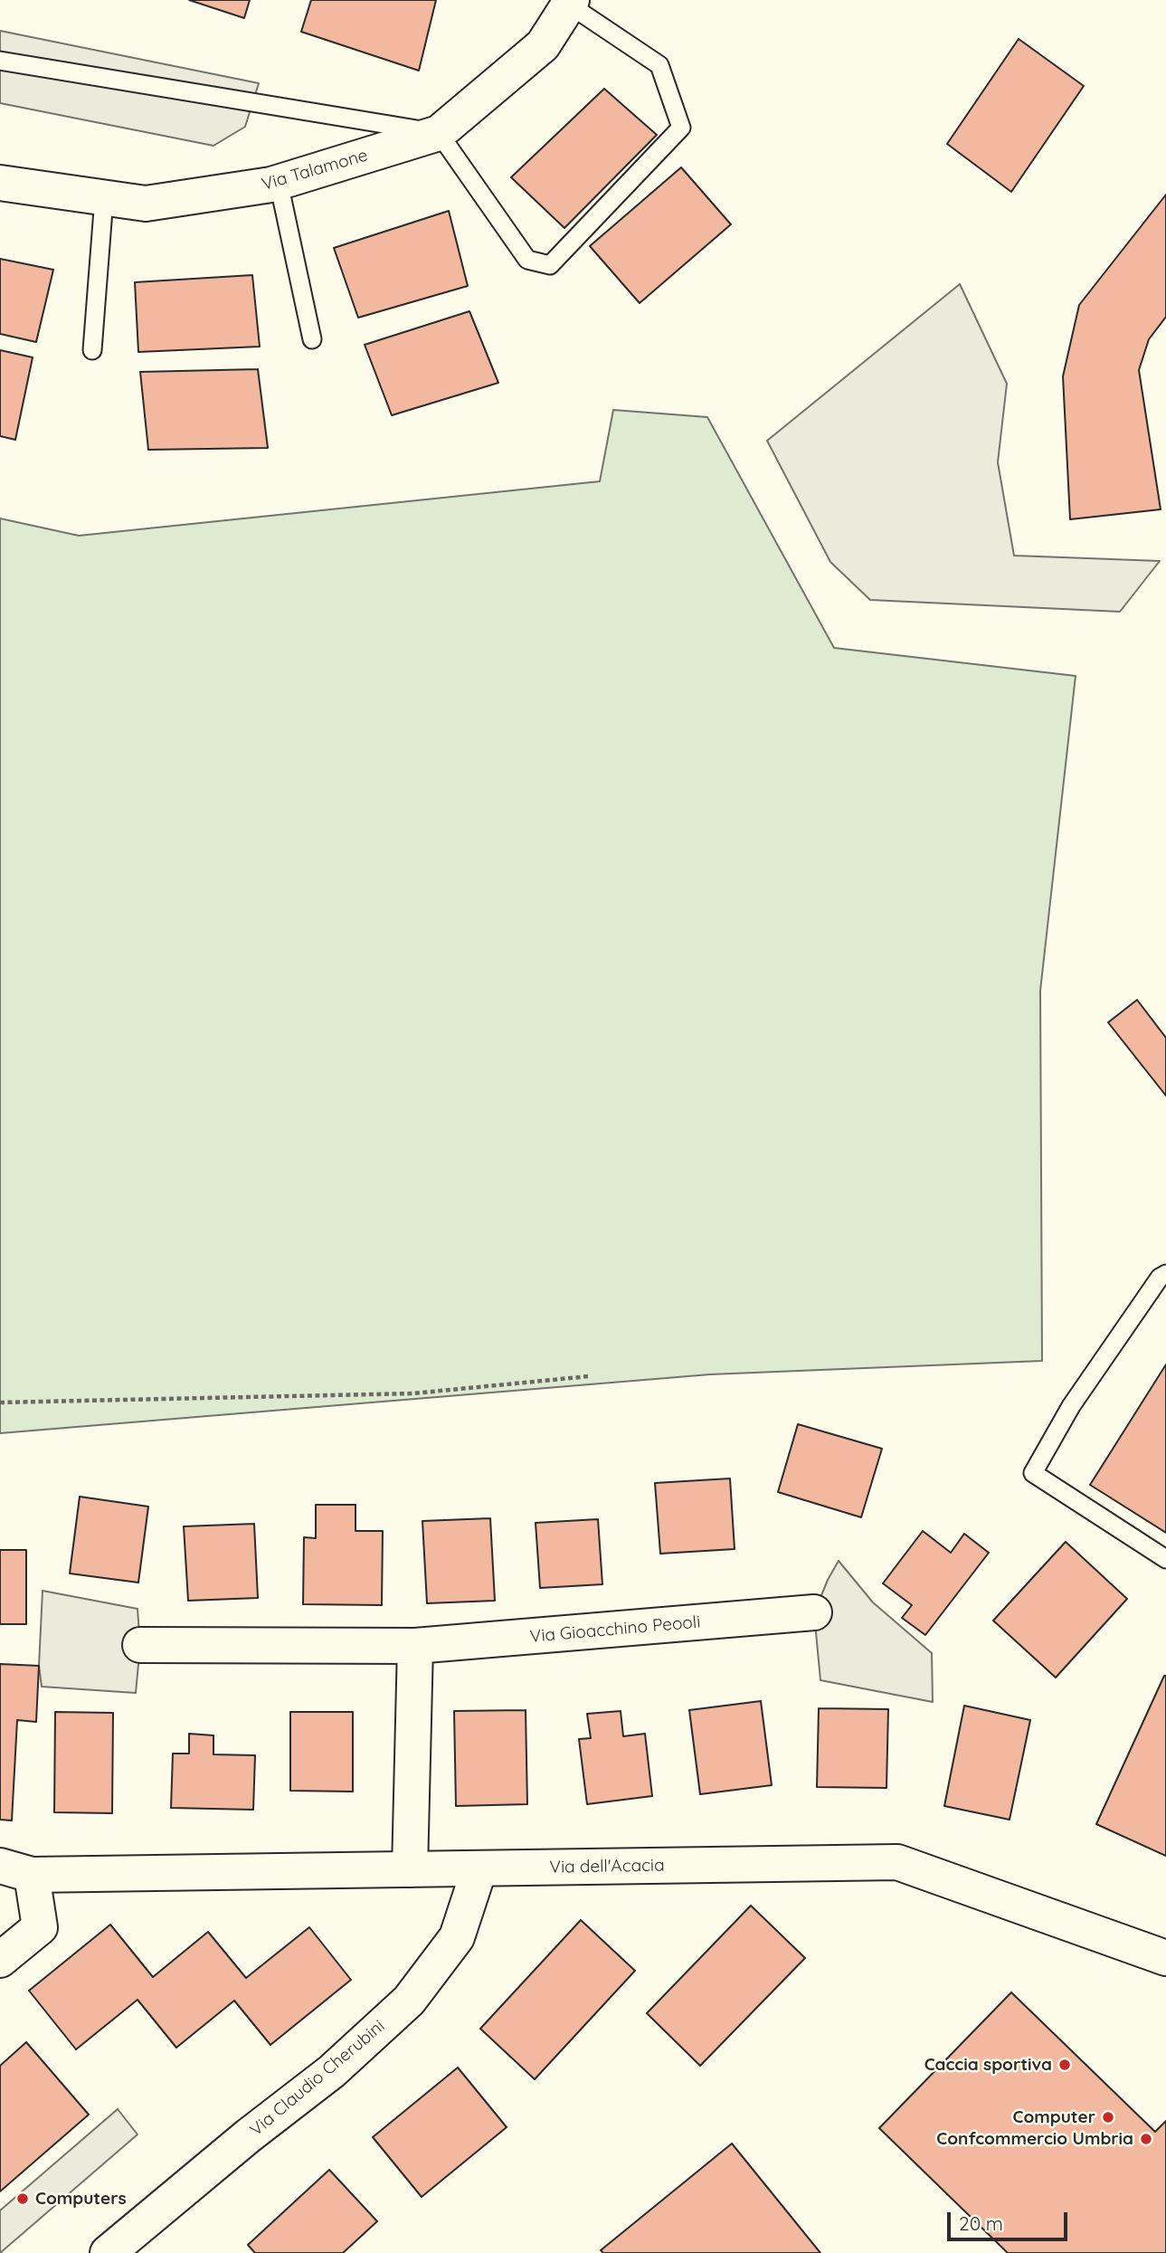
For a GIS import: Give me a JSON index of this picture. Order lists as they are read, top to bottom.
{
  "streets": {
    "street": [
      "Via Talamone",
      "Via Gioacchino Peooli",
      "Via dell'Acacia",
      "Via Claudio Cherubini"
    ]
  },
  "crossings": [
    ["Via dell'Acacia", "Via Claudio Cherubini"]
  ],
  "places": [
    "Caccia sportiva",
    "Computer",
    "Confcommercio Umbria",
    "Computers"
  ],
  "scale_bar": "20 m"
}
